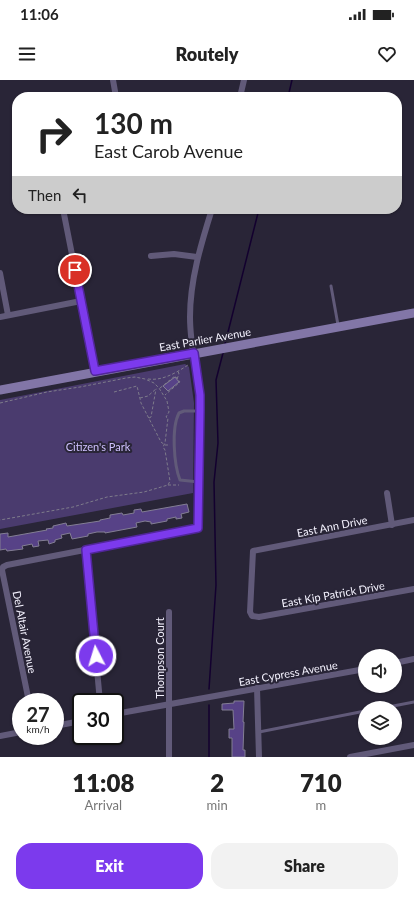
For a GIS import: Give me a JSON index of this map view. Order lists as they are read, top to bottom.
{
  "streets": {
    "street": [
      "East Parlier Avenue",
      "East Ann Drive",
      "East Kip Patrick Drive",
      "Del Altair Avenue",
      "Thompson Court",
      "East Cypress Avenue"
    ]
  },
  "crossings": [
    ["East Ann Drive", "East Kip Patrick Drive"],
    ["Thompson Court", "East Cypress Avenue"]
  ],
  "parks": ["Citizen's Park"],
  "page": {
    "status": "11:06",
    "header": "Routely",
    "turn": ["130 m", "East Carob Avenue"],
    "then": "Then",
    "speed": "27 km/h",
    "limit": "30",
    "eta": [
      "11:08",
      "Arrival",
      "2",
      "min",
      "710",
      "m"
    ],
    "buttons": ["Exit", "Share"]
  }
}
